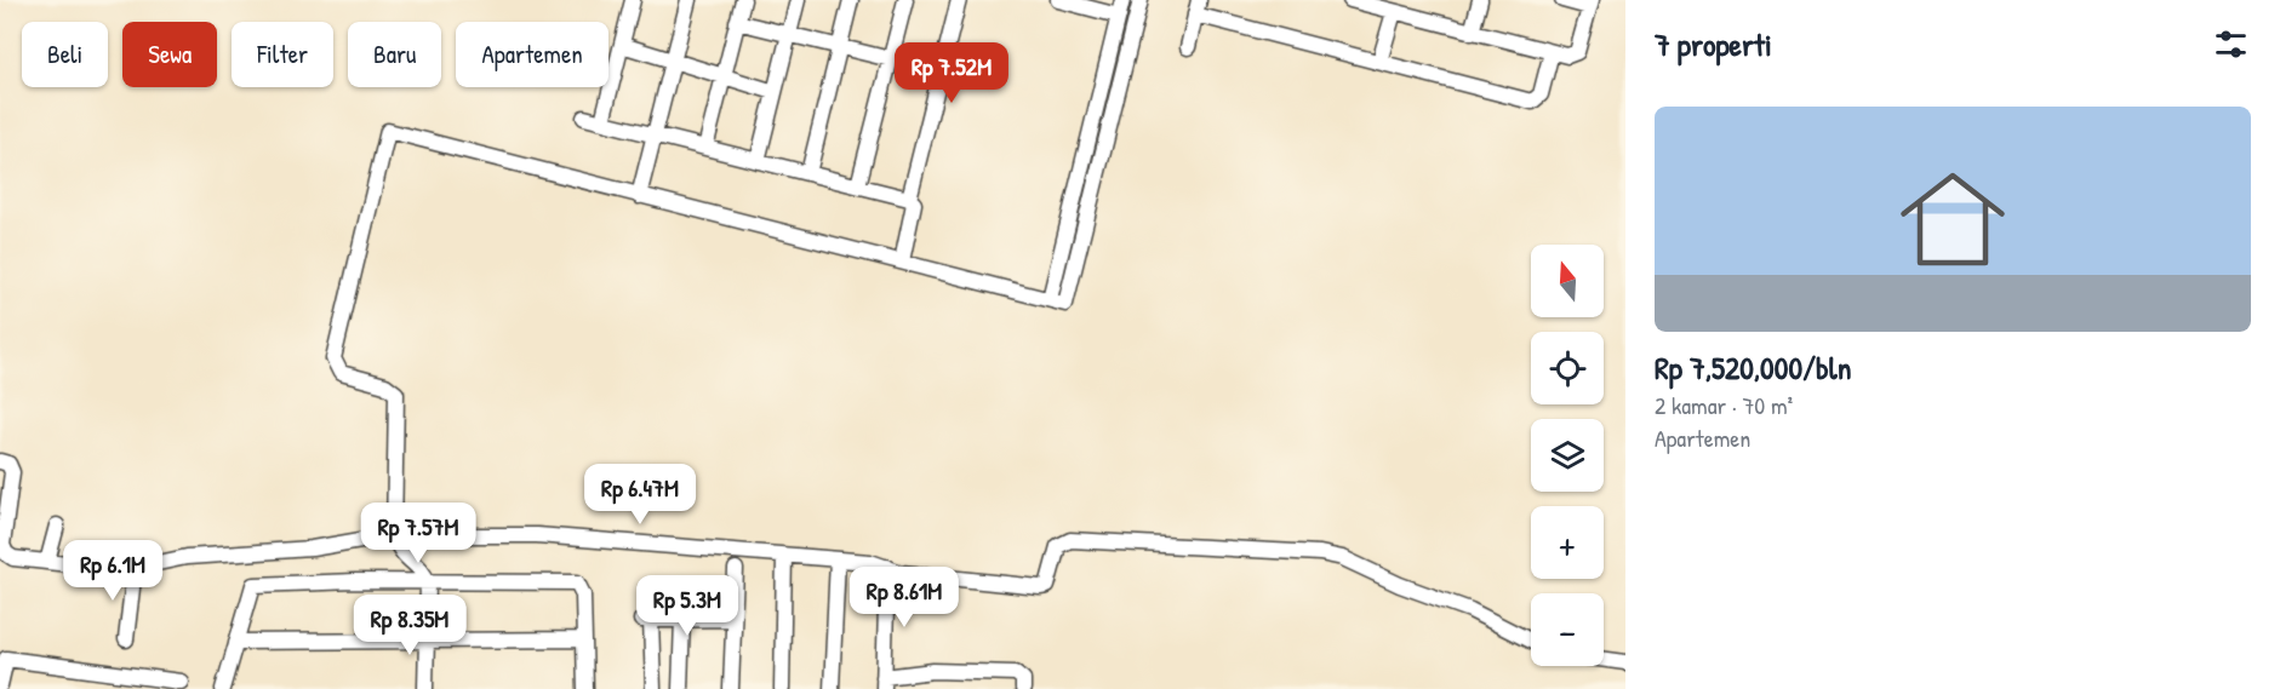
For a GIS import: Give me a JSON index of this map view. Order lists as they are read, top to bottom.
{
  "north": "top",
  "page": {
    "heading": "7 properti",
    "chip": [
      "Beli",
      "Sewa",
      "Filter",
      "Baru",
      "Apartemen"
    ],
    "price": [
      "Rp 7.52M",
      "Rp 6.47M",
      "Rp 7.57M",
      "Rp 6.1M",
      "Rp 8.61M",
      "Rp 5.3M",
      "Rp 8.35M"
    ],
    "list": [
      {
        "name": "Rp 7,520,000/bln",
        "note": "2 kamar · 70 m² · Apartemen"
      }
    ],
    "map_buttons": ["+", "−"]
  }
}
